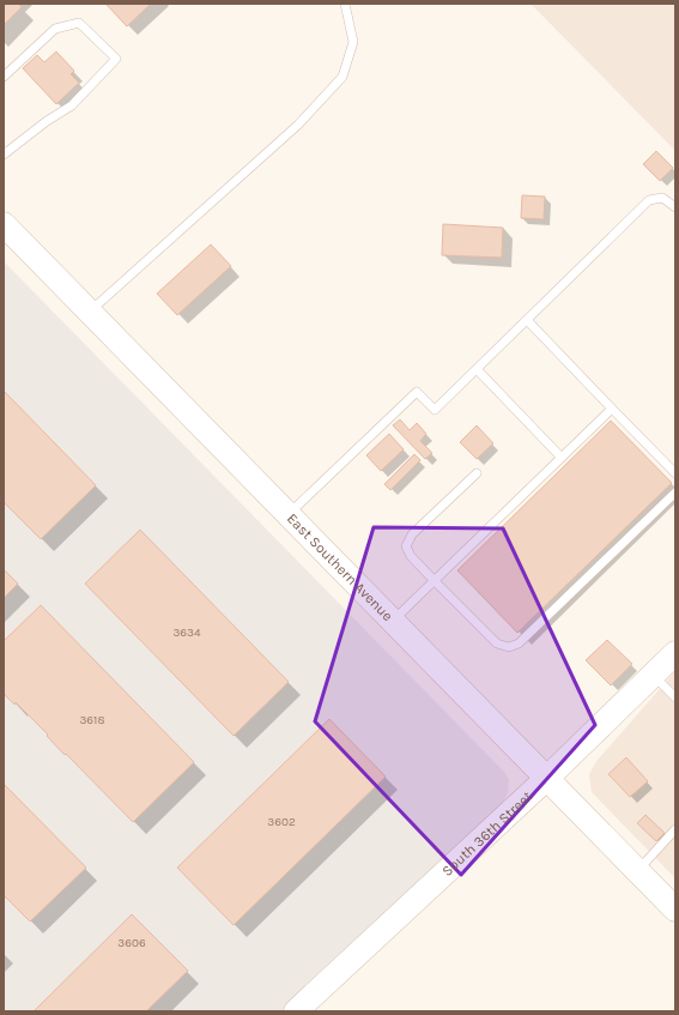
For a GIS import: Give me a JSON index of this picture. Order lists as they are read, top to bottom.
{
  "streets": {
    "main road": ["East Southern Avenue", "South 36th Street"]
  },
  "crossings": [
    ["East Southern Avenue", "South 36th Street"]
  ],
  "house_numbers": [
    "3634",
    "3618",
    "3602",
    "3606"
  ]
}
